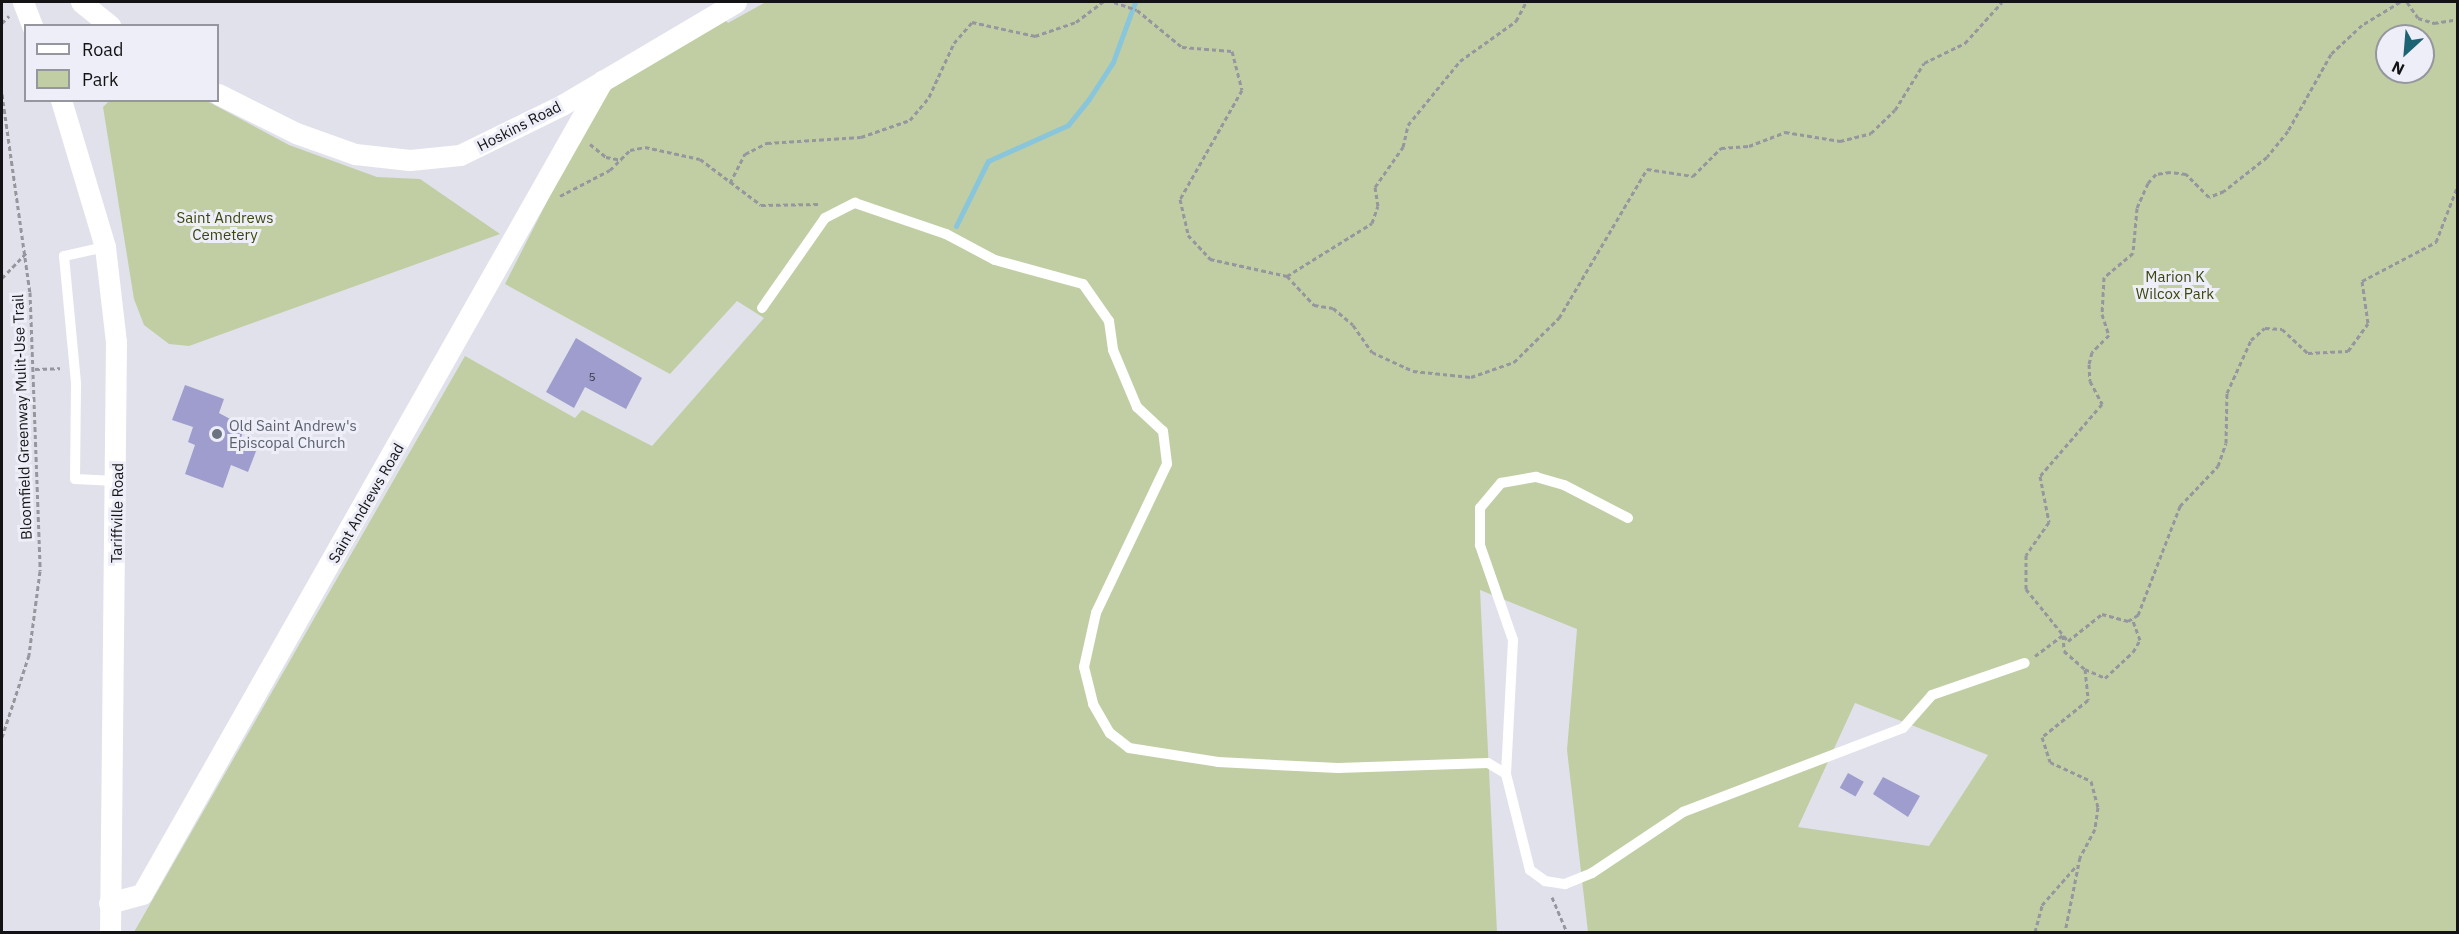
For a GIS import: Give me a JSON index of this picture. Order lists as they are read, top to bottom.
{
  "streets": {
    "street": ["Hoskins Road", "Saint Andrews Road", "Tariffville Road"],
    "path": ["Bloomfield Greenway Mulit-Use Trail"]
  },
  "crossings": [
    ["Hoskins Road", "Saint Andrews Road"],
    ["Saint Andrews Road", "Tariffville Road"]
  ],
  "parks": ["Saint Andrews Cemetery", "Marion K Wilcox Park"],
  "places": ["Old Saint Andrew's Episcopal Church"],
  "house_numbers": ["5"],
  "legend": ["Road", "Park"],
  "north": "bottom left"
}
